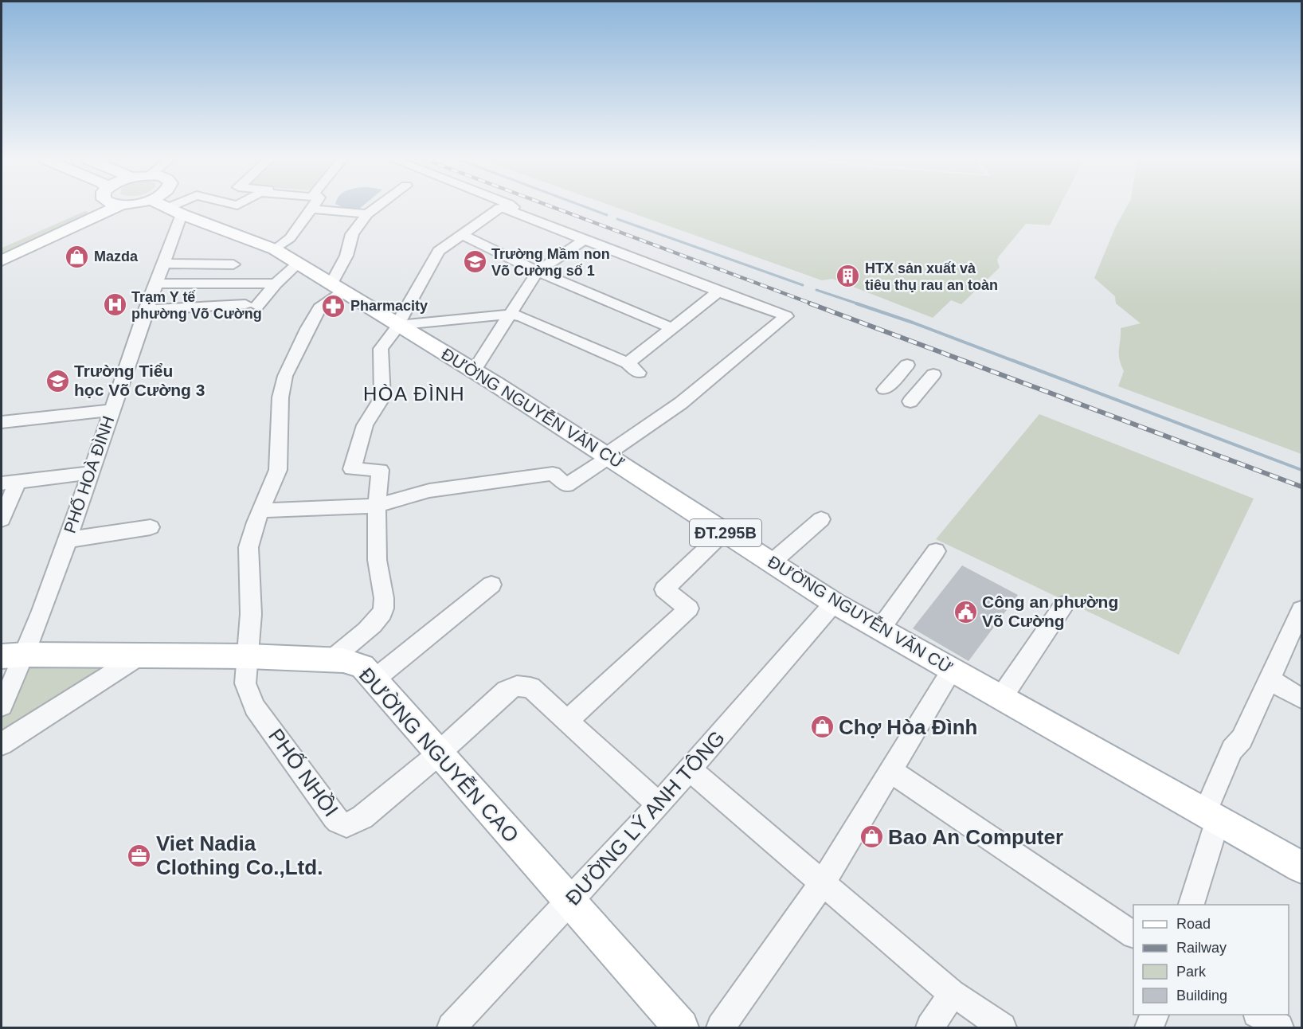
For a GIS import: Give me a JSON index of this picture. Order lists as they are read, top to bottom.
{
  "streets": {
    "main road": ["ĐƯỜNG NGUYỄN VĂN CỪ", "ĐT.295B", "ĐƯỜNG NGUYỄN CAO"],
    "street": ["PHỐ HOÀ ĐÌNH", "PHỐ NHỒI", "ĐƯỜNG LÝ ANH TÔNG"]
  },
  "crossings": [
    ["ĐƯỜNG NGUYỄN VĂN CỪ", "PHỐ HOÀ ĐÌNH"],
    ["ĐƯỜNG NGUYỄN VĂN CỪ", "ĐƯỜNG LÝ ANH TÔNG"],
    ["PHỐ HOÀ ĐÌNH", "ĐƯỜNG NGUYỄN CAO"],
    ["ĐƯỜNG NGUYỄN CAO", "PHỐ NHỒI"],
    ["ĐƯỜNG NGUYỄN CAO", "ĐƯỜNG LÝ ANH TÔNG"],
    ["PHỐ NHỒI", "ĐƯỜNG LÝ ANH TÔNG"]
  ],
  "districts": ["HÒA ĐÌNH"],
  "places": {
    "shop": ["Mazda", "Chợ Hòa Đình", "Bao An Computer"],
    "school or university": ["Trường Mầm non Võ Cường số 1", "Trường Tiểu học Võ Cường 3"],
    "building": ["HTX sản xuất và tiêu thụ rau an toàn"],
    "hospital": ["Trạm Y tế phường Võ Cường"],
    "pharmacy": ["Pharmacity"],
    "public building": ["Công an phường Võ Cường"],
    "office": ["Viet Nadia Clothing Co.,Ltd."]
  },
  "legend": [
    "Road",
    "Railway",
    "Park",
    "Building"
  ]
}
